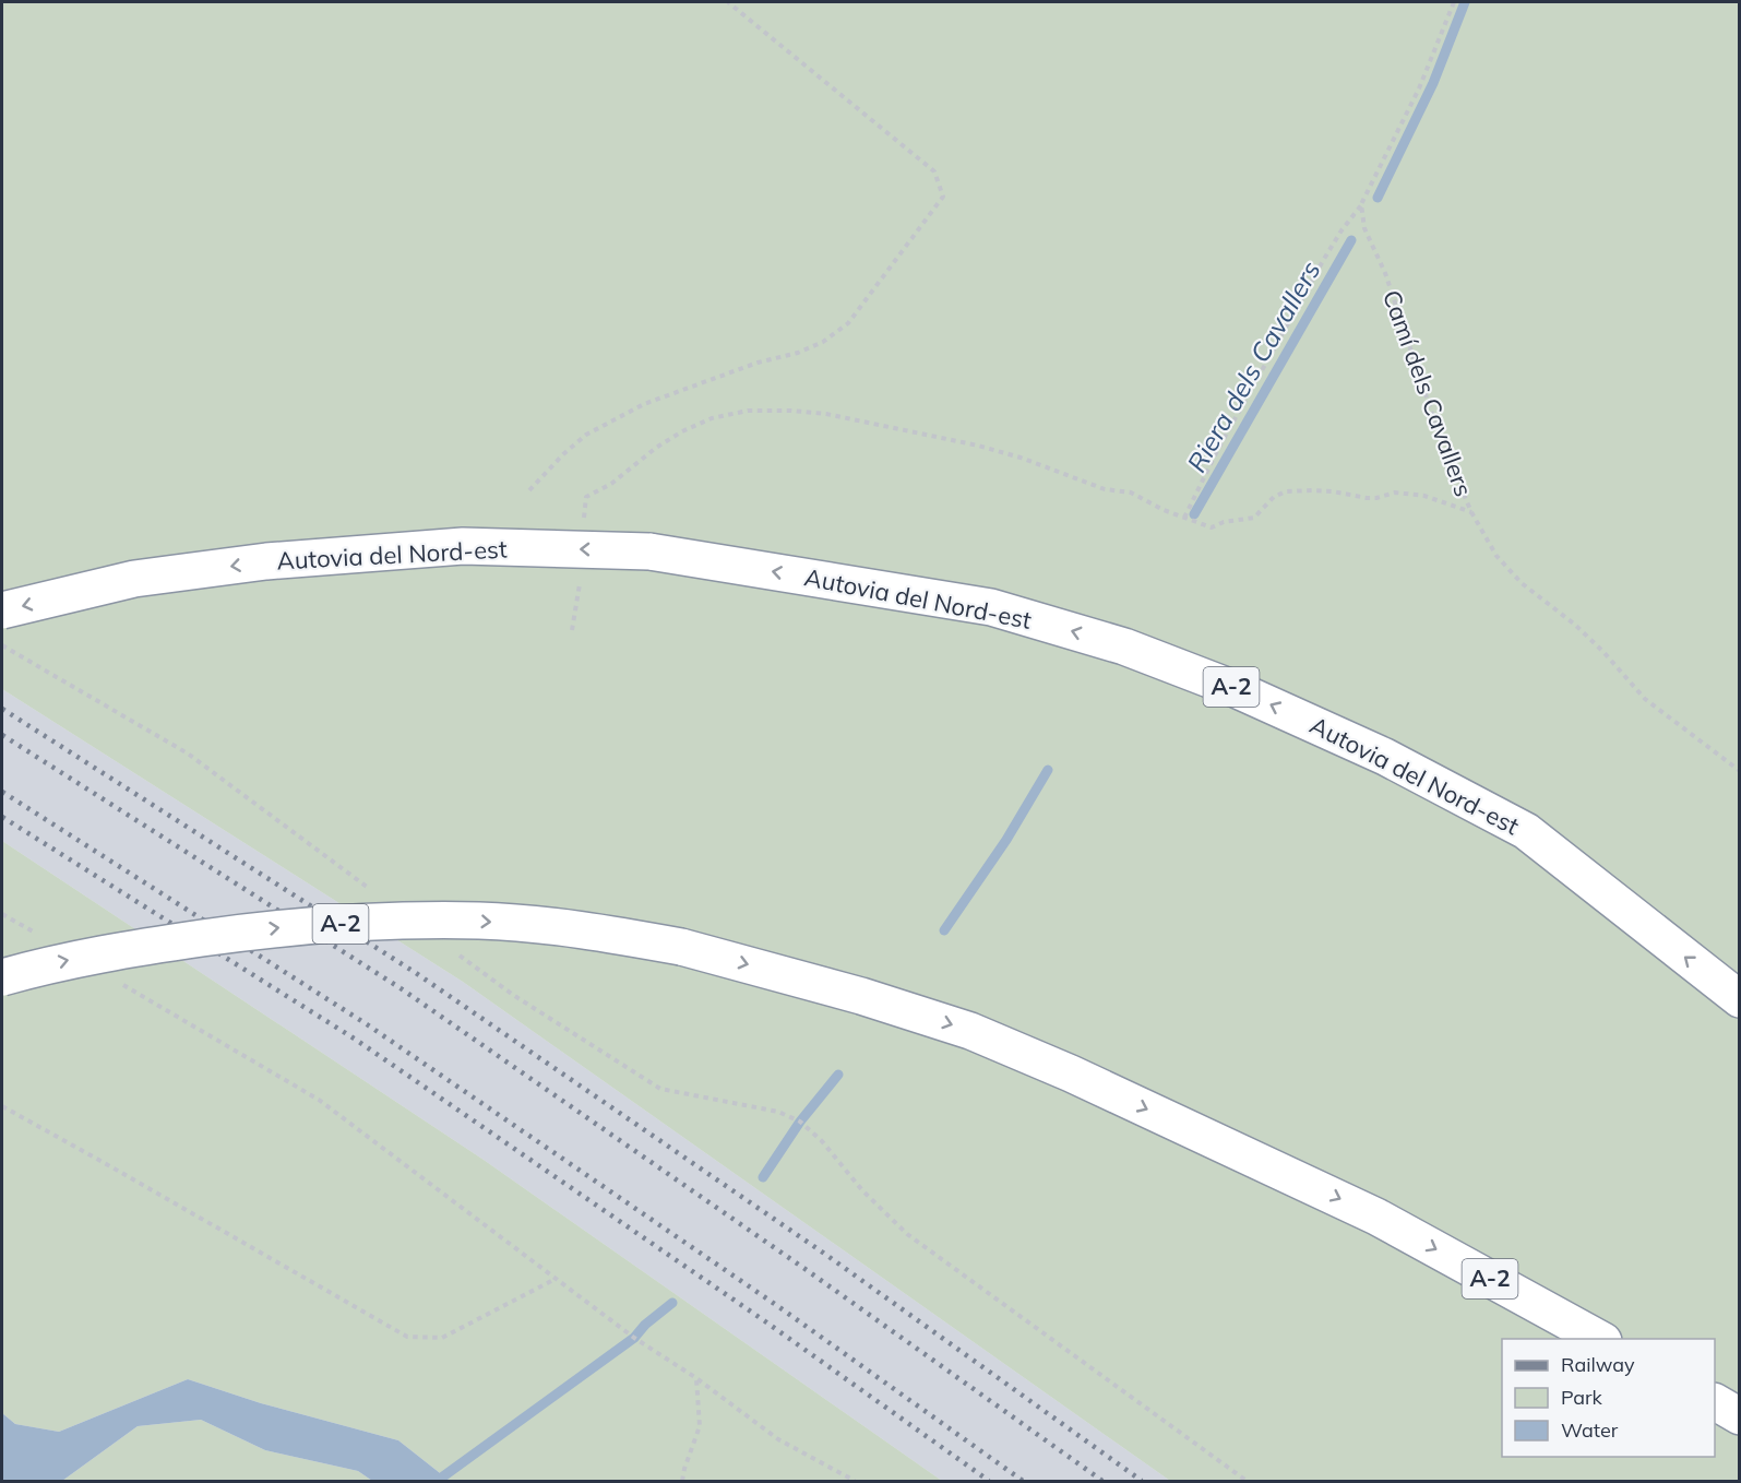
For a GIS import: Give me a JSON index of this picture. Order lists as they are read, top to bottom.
{
  "streets": {
    "highway": ["Autovia del Nord-est", "A-2"],
    "path": ["Camí dels Cavallers"]
  },
  "one_way": ["Autovia del Nord-est"],
  "water": ["Riera dels Cavallers"],
  "legend": ["Railway", "Park", "Water"]
}
